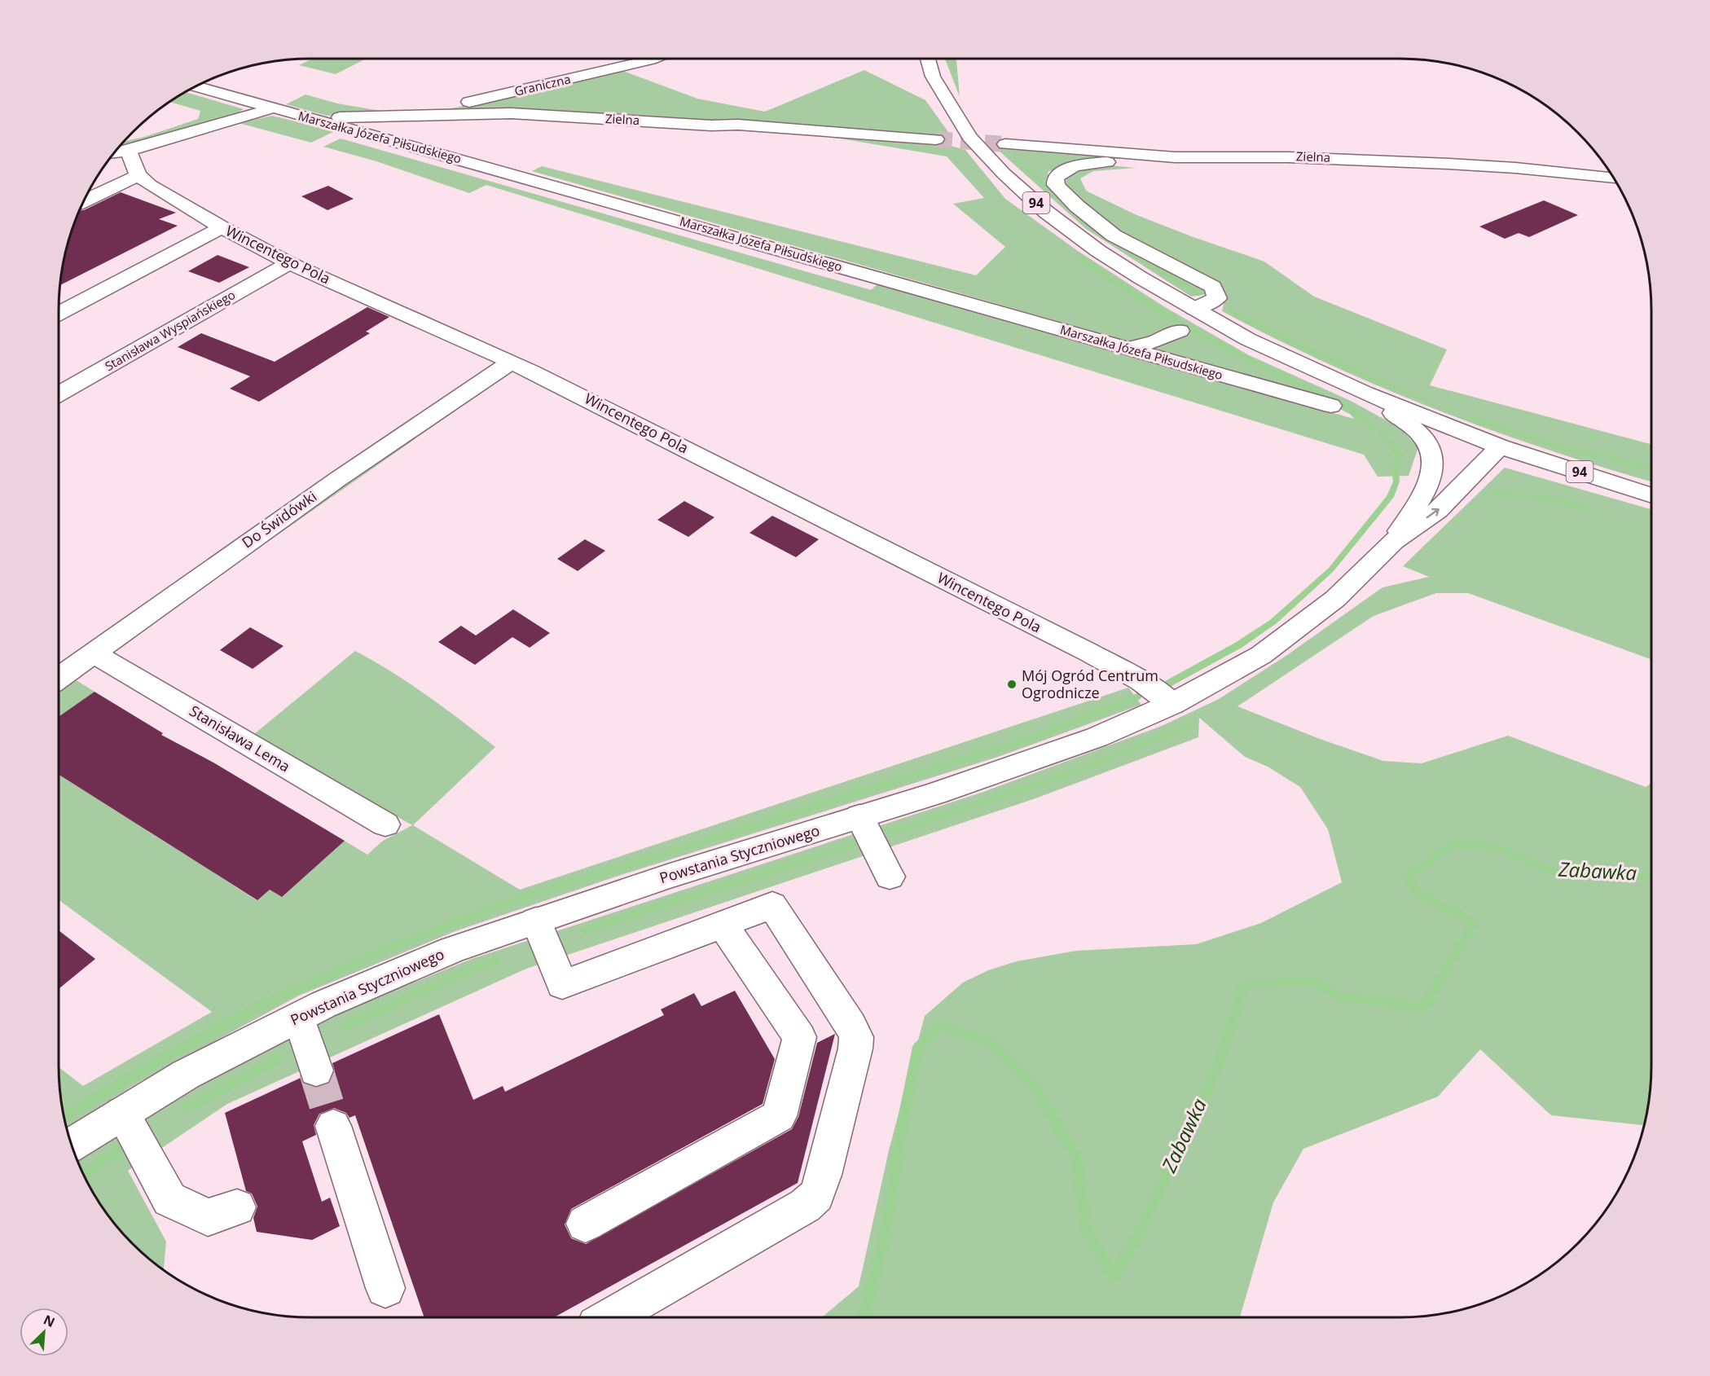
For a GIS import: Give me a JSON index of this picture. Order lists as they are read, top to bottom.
{
  "streets": {
    "street": [
      "Graniczna",
      "Zielna",
      "Marszałka Józefa Piłsudskiego",
      "94",
      "Wincentego Pola",
      "Stanisława Wyspiańskiego",
      "Do Świdówki",
      "Stanisława Lema",
      "Powstania Styczniowego"
    ]
  },
  "crossings": [
    ["Graniczna", "Zielna"],
    ["Zielna", "Marszałka Józefa Piłsudskiego"],
    ["94", "Powstania Styczniowego"],
    ["Wincentego Pola", "Stanisława Wyspiańskiego"],
    ["Wincentego Pola", "Do Świdówki"],
    ["Wincentego Pola", "Powstania Styczniowego"],
    ["Do Świdówki", "Stanisława Lema"]
  ],
  "water": ["Zabawka"],
  "places": ["Mój Ogród Centrum Ogrodnicze"],
  "north": "top right"
}
